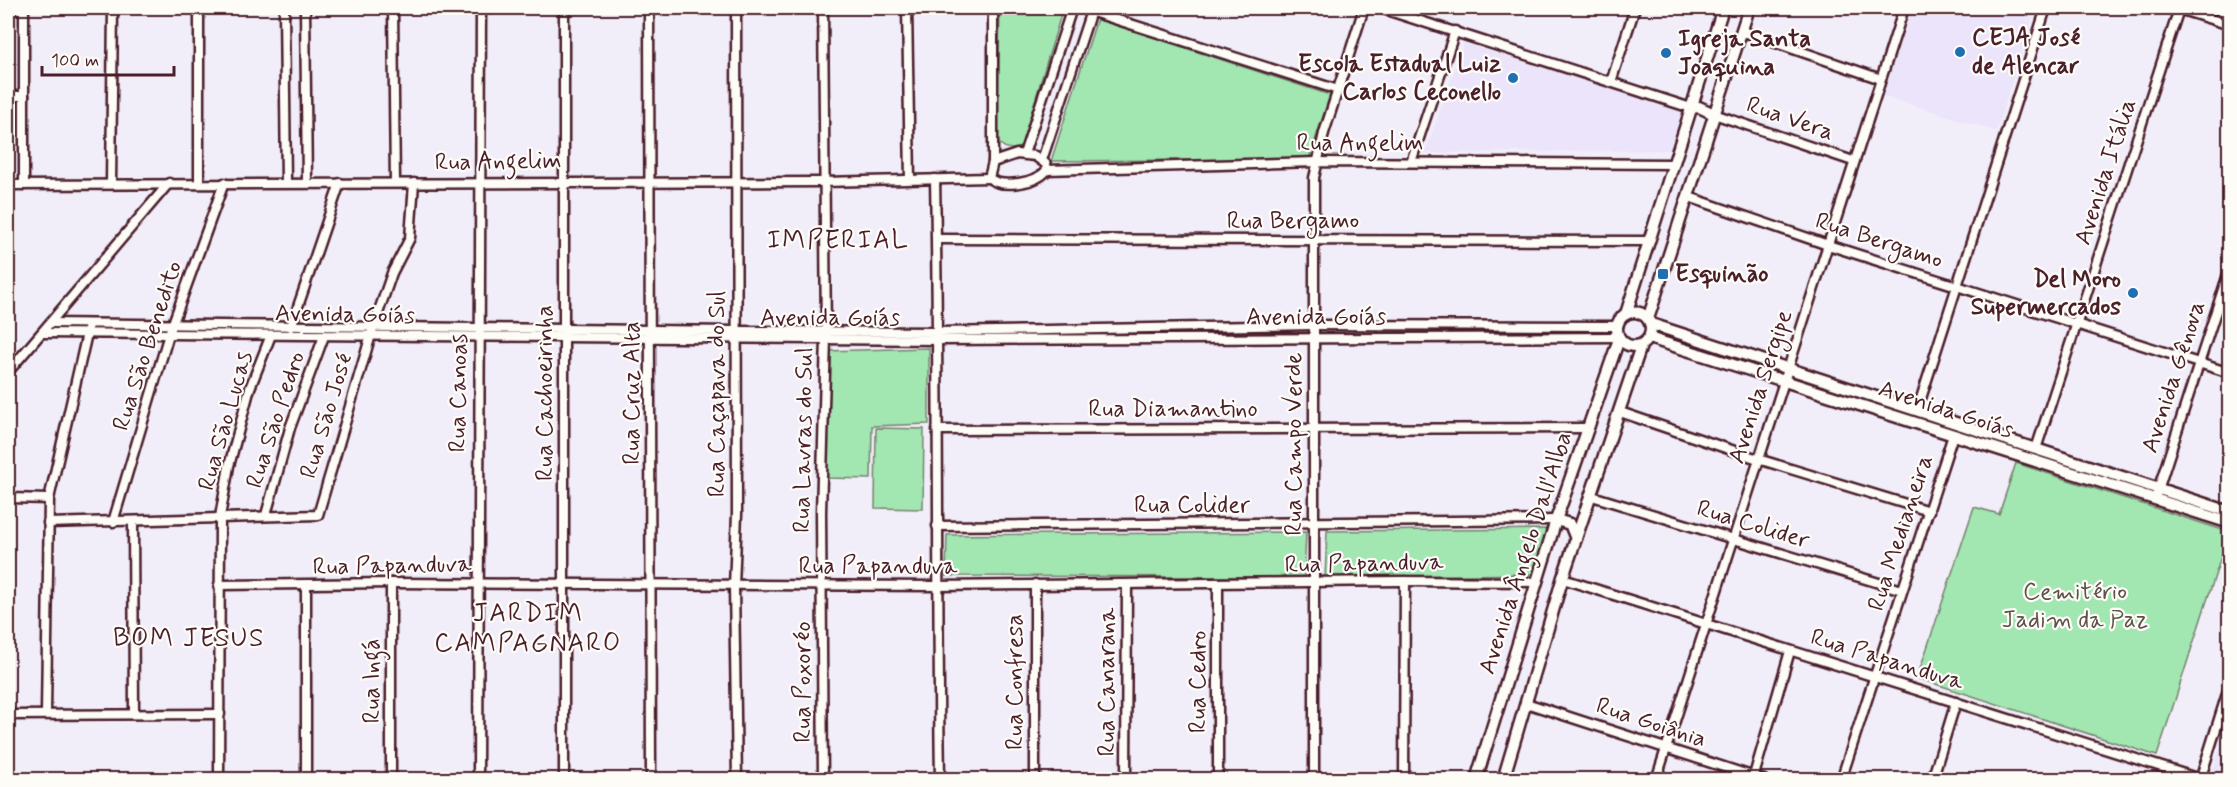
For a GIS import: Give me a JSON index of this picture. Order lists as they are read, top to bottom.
{
  "streets": {
    "main road": ["Avenida Goiás", "Avenida Ângelo Dall'Alba"],
    "street": [
      "Rua Vera",
      "Rua Angelim",
      "Avenida Itália",
      "Rua Bergamo",
      "Rua São Benedito",
      "Avenida Gênova",
      "Avenida Sergipe",
      "Rua Canoas",
      "Rua Cachoeirinha",
      "Rua Cruz Alta",
      "Rua Caçapava do Sul",
      "Rua Diamantino",
      "Rua São José",
      "Rua São Pedro",
      "Rua São Lucas",
      "Rua Lavras do Sul",
      "Rua Campo Verde",
      "Rua Colider",
      "Rua Medianeira",
      "Rua Papanduva",
      "Rua Ingá",
      "Rua Poxoréo",
      "Rua Confresa",
      "Rua Canarana",
      "Rua Cedro",
      "Rua Goiânia"
    ]
  },
  "crossings": [
    ["Rua Vera", "Avenida Sergipe"],
    ["Rua Angelim", "Rua São Benedito"],
    ["Rua Angelim", "Rua Canoas"],
    ["Rua Angelim", "Rua Cachoeirinha"],
    ["Rua Angelim", "Rua Cruz Alta"],
    ["Rua Angelim", "Rua Caçapava do Sul"],
    ["Rua Angelim", "Rua São José"],
    ["Rua Angelim", "Rua Lavras do Sul"],
    ["Rua Angelim", "Rua Campo Verde"],
    ["Avenida Itália", "Rua Bergamo"],
    ["Avenida Itália", "Avenida Goiás"],
    ["Rua Bergamo", "Avenida Gênova"],
    ["Rua Bergamo", "Avenida Sergipe"],
    ["Rua Bergamo", "Rua Campo Verde"],
    ["Avenida Goiás", "Rua São Benedito"],
    ["Avenida Goiás", "Avenida Gênova"],
    ["Avenida Goiás", "Avenida Sergipe"],
    ["Avenida Goiás", "Rua Canoas"],
    ["Avenida Goiás", "Rua Cachoeirinha"],
    ["Avenida Goiás", "Rua Cruz Alta"],
    ["Avenida Goiás", "Rua Caçapava do Sul"],
    ["Avenida Goiás", "Rua São José"],
    ["Avenida Goiás", "Rua São Pedro"],
    ["Avenida Goiás", "Rua São Lucas"],
    ["Avenida Goiás", "Rua Lavras do Sul"],
    ["Avenida Goiás", "Rua Campo Verde"],
    ["Avenida Goiás", "Rua Medianeira"],
    ["Avenida Goiás", "Avenida Ângelo Dall'Alba"],
    ["Avenida Sergipe", "Rua Colider"],
    ["Avenida Sergipe", "Rua Papanduva"],
    ["Avenida Sergipe", "Rua Goiânia"],
    ["Rua Canoas", "Rua Papanduva"],
    ["Rua Cachoeirinha", "Rua Papanduva"],
    ["Rua Cruz Alta", "Rua Papanduva"],
    ["Rua Caçapava do Sul", "Rua Papanduva"],
    ["Rua Diamantino", "Rua Campo Verde"],
    ["Rua Diamantino", "Avenida Ângelo Dall'Alba"],
    ["Rua São José", "Rua São Pedro"],
    ["Rua São Lucas", "Rua Papanduva"],
    ["Rua Lavras do Sul", "Rua Papanduva"],
    ["Rua Lavras do Sul", "Rua Poxoréo"],
    ["Rua Campo Verde", "Rua Colider"],
    ["Rua Campo Verde", "Rua Papanduva"],
    ["Rua Colider", "Rua Medianeira"],
    ["Rua Colider", "Avenida Ângelo Dall'Alba"],
    ["Rua Medianeira", "Rua Papanduva"],
    ["Avenida Ângelo Dall'Alba", "Rua Papanduva"],
    ["Avenida Ângelo Dall'Alba", "Rua Goiânia"],
    ["Rua Papanduva", "Rua Ingá"],
    ["Rua Papanduva", "Rua Poxoréo"],
    ["Rua Papanduva", "Rua Confresa"],
    ["Rua Papanduva", "Rua Canarana"],
    ["Rua Papanduva", "Rua Cedro"]
  ],
  "districts": ["IMPERIAL", "JARDIM CAMPAGNARO", "BOM JESUS"],
  "parks": ["Cemitério Jadim da Paz"],
  "places": {
    "other": [
      "CEJA José de Alencar",
      "Igreja Santa Joaquina",
      "Escola Estadual Luiz Carlos Ceconello",
      "Del Moro Supermercados"
    ],
    "transit": ["Esquinão"]
  },
  "scale_bar": "100 m"
}
